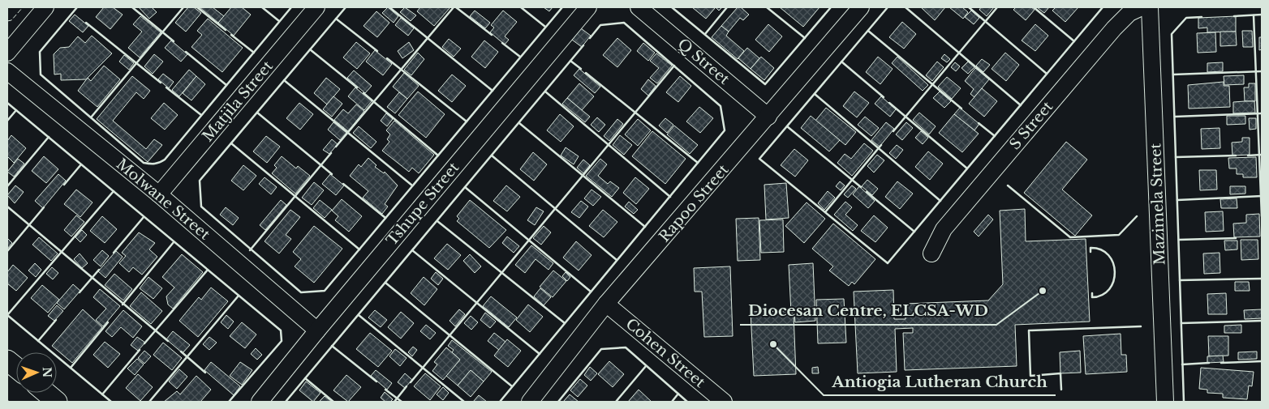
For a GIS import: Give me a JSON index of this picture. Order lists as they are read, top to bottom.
{
  "streets": {
    "street": [
      "Q Street",
      "Matjila Street",
      "S Street",
      "Molwane Street",
      "Rapoo Street",
      "Tshupe Street",
      "Mazimela Street",
      "Cohen Street"
    ]
  },
  "crossings": [
    ["Q Street", "Rapoo Street"],
    ["Matjila Street", "Molwane Street"],
    ["Molwane Street", "Tshupe Street"],
    ["Rapoo Street", "Cohen Street"]
  ],
  "places": ["Diocesan Centre, ELCSA-WD", "Antiogia Lutheran Church"],
  "north": "right"
}
